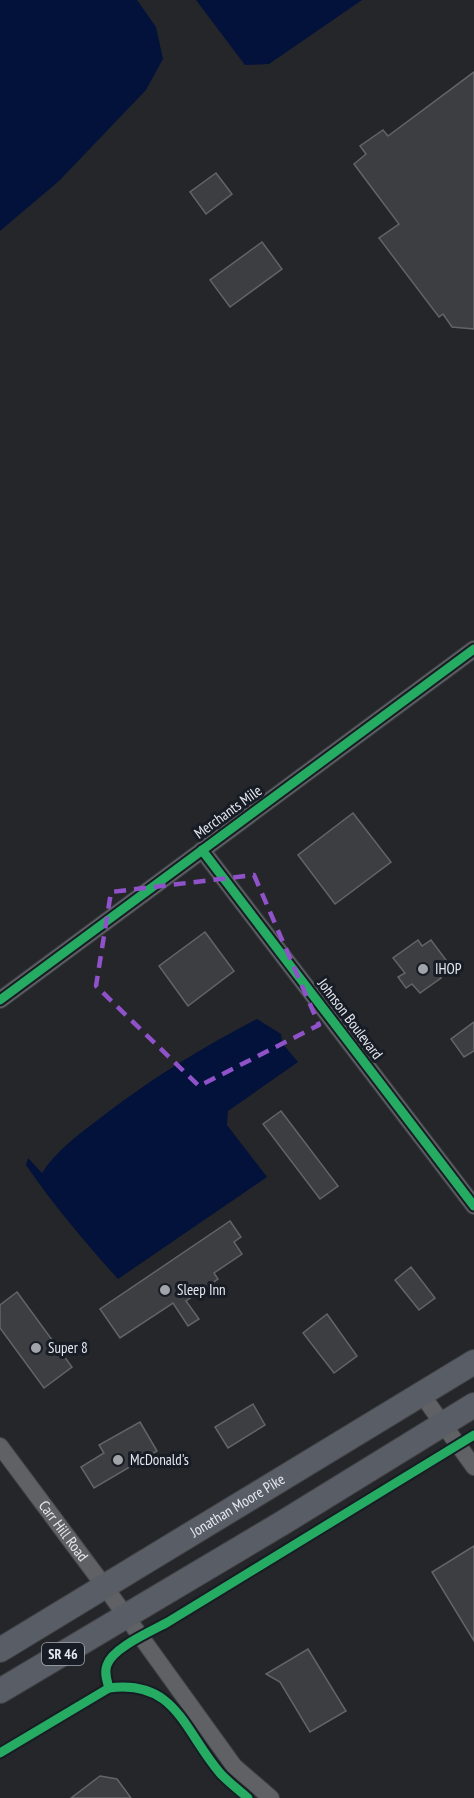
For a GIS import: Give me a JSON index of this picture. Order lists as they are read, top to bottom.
{
  "streets": {
    "highway": ["Jonathan Moore Pike", "SR 46"],
    "street": ["Merchants Mile", "Johnson Boulevard", "Carr Hill Road"]
  },
  "crossings": [
    ["Merchants Mile", "Johnson Boulevard"],
    ["Jonathan Moore Pike", "Carr Hill Road"],
    ["Carr Hill Road", "SR 46"]
  ],
  "places": [
    "IHOP",
    "Sleep Inn",
    "Super 8",
    "McDonald's"
  ]
}
